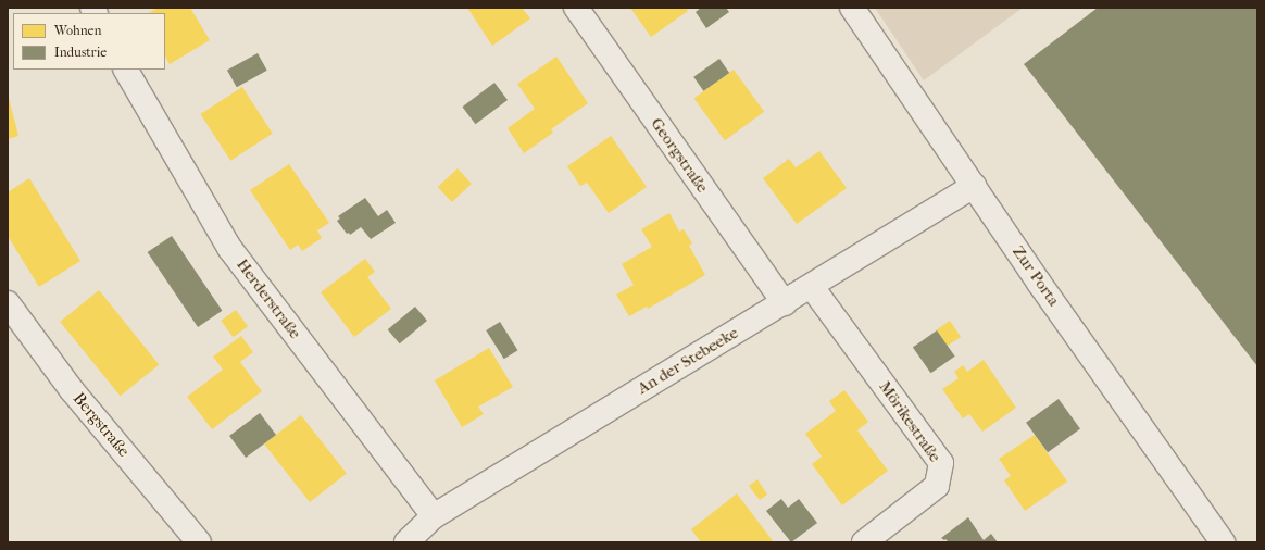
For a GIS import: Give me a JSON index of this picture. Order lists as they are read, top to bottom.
{
  "streets": {
    "street": [
      "Georgstraße",
      "Zur Porta",
      "Herderstraße",
      "An der Stebeeke",
      "Mörikestraße",
      "Bergstraße"
    ]
  },
  "crossings": [
    ["Georgstraße", "An der Stebeeke"],
    ["Zur Porta", "An der Stebeeke"],
    ["Herderstraße", "An der Stebeeke"],
    ["An der Stebeeke", "Mörikestraße"]
  ],
  "legend": ["Wohnen", "Industrie"]
}
